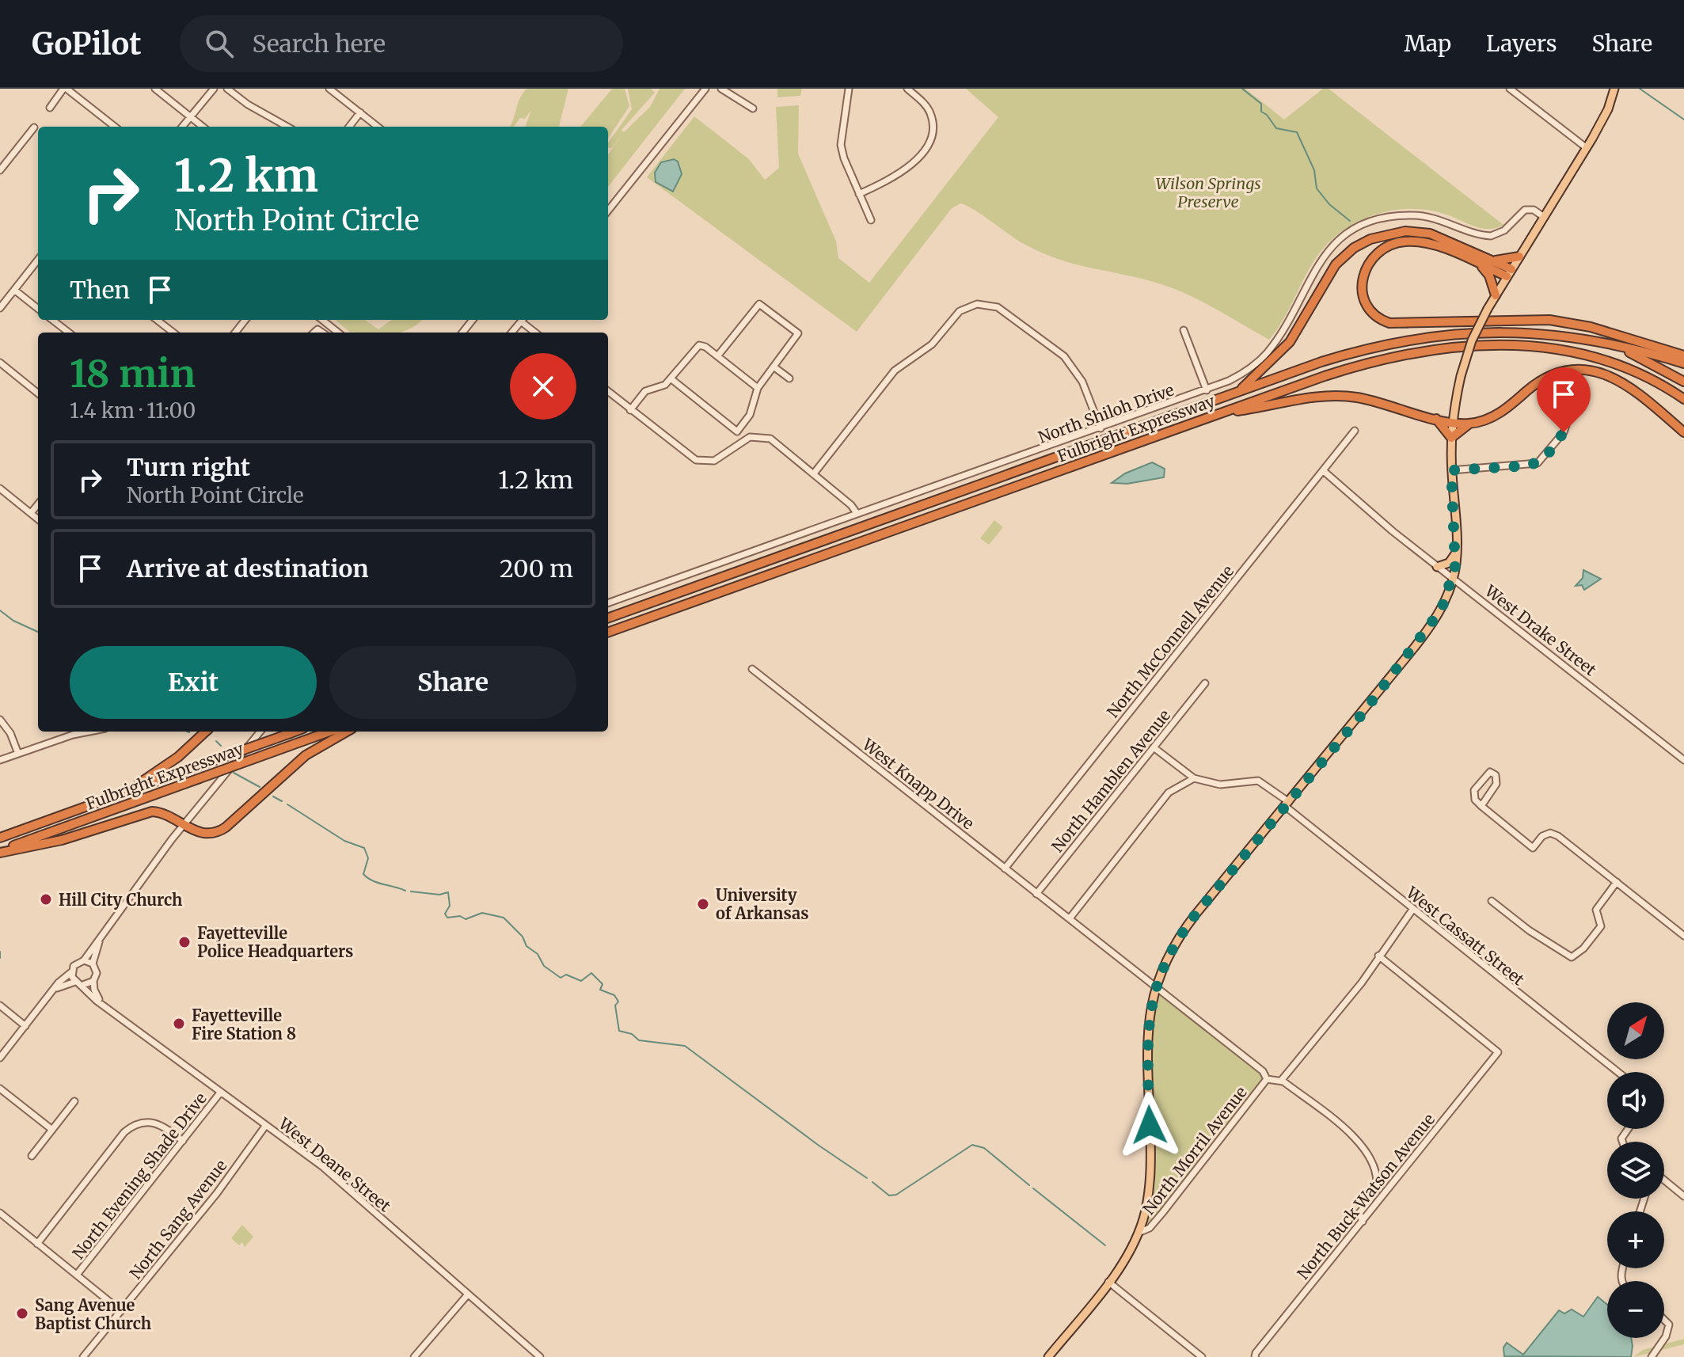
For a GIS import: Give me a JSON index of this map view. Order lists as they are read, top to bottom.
{
  "streets": {
    "highway": ["Fulbright Expressway"],
    "street": [
      "North Shiloh Drive",
      "West Drake Street",
      "North McConnell Avenue",
      "North Hamblen Avenue",
      "West Knapp Drive",
      "West Cassatt Street",
      "North Morril Avenue",
      "West Deane Street",
      "North Evening Shade Drive",
      "North Buck Watson Avenue",
      "North Sang Avenue"
    ]
  },
  "crossings": [
    ["West Drake Street", "North McConnell Avenue"],
    ["North McConnell Avenue", "West Knapp Drive"],
    ["North Hamblen Avenue", "West Knapp Drive"],
    ["West Knapp Drive", "North Morril Avenue"],
    ["West Deane Street", "North Evening Shade Drive"],
    ["West Deane Street", "North Sang Avenue"]
  ],
  "parks": ["Wilson Springs Preserve"],
  "places": [
    "Hill City Church",
    "University of Arkansas",
    "Fayetteville Police Headquarters",
    "Fayetteville Fire Station 8",
    "Sang Avenue Baptist Church"
  ],
  "north": "top right",
  "page": {
    "header": "GoPilot",
    "search": "Search here",
    "nav": ["Map", "Layers", "Share"],
    "turn": ["1.2 km", "North Point Circle"],
    "then": "Then",
    "heading": ["18 min", "1.4 km · 11:00"],
    "list": [
      {
        "name": "Turn right",
        "note": "North Point Circle",
        "value": "1.2 km"
      },
      {
        "name": "Arrive at destination",
        "value": "200 m"
      }
    ],
    "buttons": ["Exit", "Share"],
    "map_buttons": ["+", "−"]
  }
}
